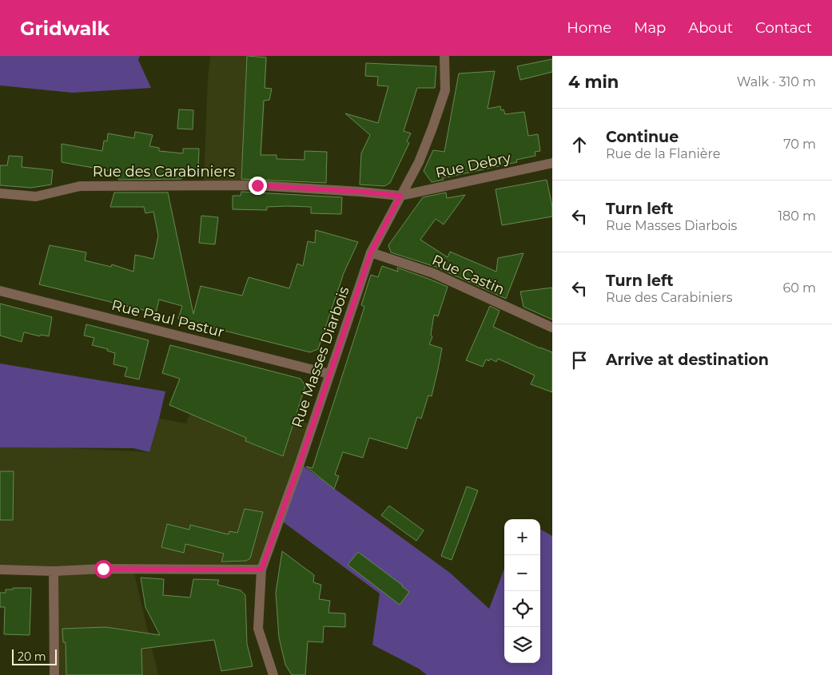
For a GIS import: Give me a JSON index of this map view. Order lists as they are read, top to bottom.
{
  "streets": {
    "street": [
      "Rue Debry",
      "Rue des Carabiniers",
      "Rue Castin",
      "Rue Paul Pastur",
      "Rue Masses Diarbois"
    ]
  },
  "crossings": [
    ["Rue Debry", "Rue des Carabiniers"],
    ["Rue Debry", "Rue Masses Diarbois"],
    ["Rue des Carabiniers", "Rue Masses Diarbois"],
    ["Rue Castin", "Rue Masses Diarbois"],
    ["Rue Paul Pastur", "Rue Masses Diarbois"]
  ],
  "scale_bar": "20 m",
  "page": {
    "header": "Gridwalk",
    "nav": [
      "Home",
      "Map",
      "About",
      "Contact"
    ],
    "heading": ["4 min", "Walk · 310 m"],
    "list": [
      ["Continue", "Rue de la Flanière", "70 m"],
      ["Turn left", "Rue Masses Diarbois", "180 m"],
      ["Turn left", "Rue des Carabiniers", "60 m"],
      "Arrive at destination"
    ],
    "map_buttons": ["+", "−"],
    "scale": "20 m"
  }
}
